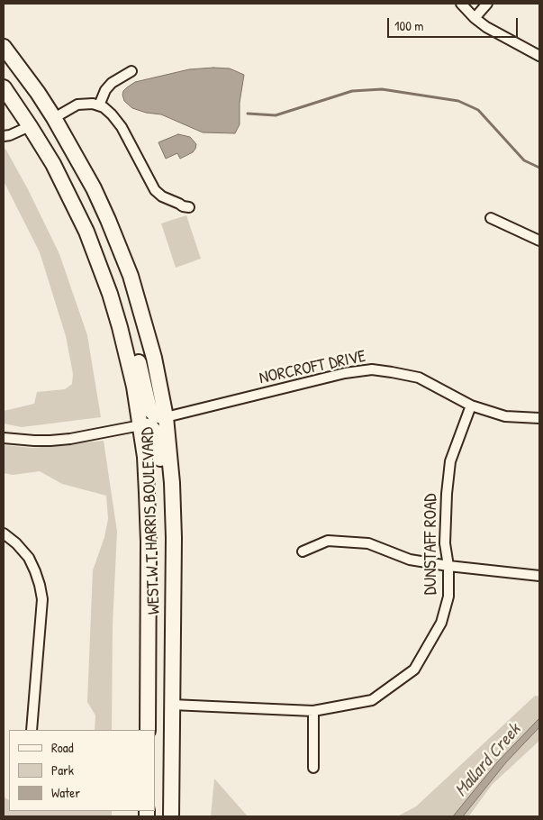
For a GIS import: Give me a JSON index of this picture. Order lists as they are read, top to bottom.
{
  "streets": {
    "main road": ["WEST W T HARRIS BOULEVARD"],
    "street": ["NORCROFT DRIVE", "DUNSTAFF ROAD"]
  },
  "crossings": [
    ["NORCROFT DRIVE", "WEST W T HARRIS BOULEVARD"],
    ["NORCROFT DRIVE", "DUNSTAFF ROAD"],
    ["WEST W T HARRIS BOULEVARD", "DUNSTAFF ROAD"]
  ],
  "water": ["Mallard Creek"],
  "legend": ["Road", "Park", "Water"],
  "scale_bar": "100 m"
}
